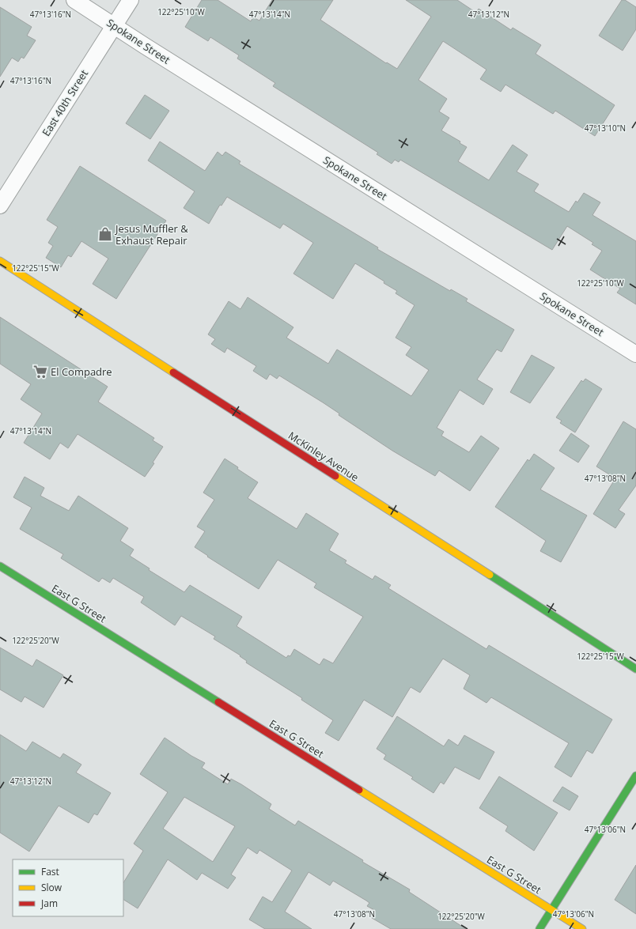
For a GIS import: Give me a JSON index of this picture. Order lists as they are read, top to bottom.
{
  "streets": {
    "street": [
      "Spokane Street",
      "East 40th Street",
      "McKinley Avenue",
      "East G Street"
    ]
  },
  "crossings": [
    ["Spokane Street", "East 40th Street"]
  ],
  "places": {
    "shop": ["Jesus Muffler & Exhaust Repair"],
    "supermarket": ["El Compadre"]
  },
  "legend": ["Fast", "Slow", "Jam"],
  "coordinates": [
    "122°25'10\"W",
    "47°13'16\"N",
    "47°13'14\"N",
    "47°13'12\"N",
    "47°13'10\"N",
    "122°25'15\"W",
    "47°13'08\"N",
    "122°25'20\"W",
    "47°13'06\"N"
  ]
}
